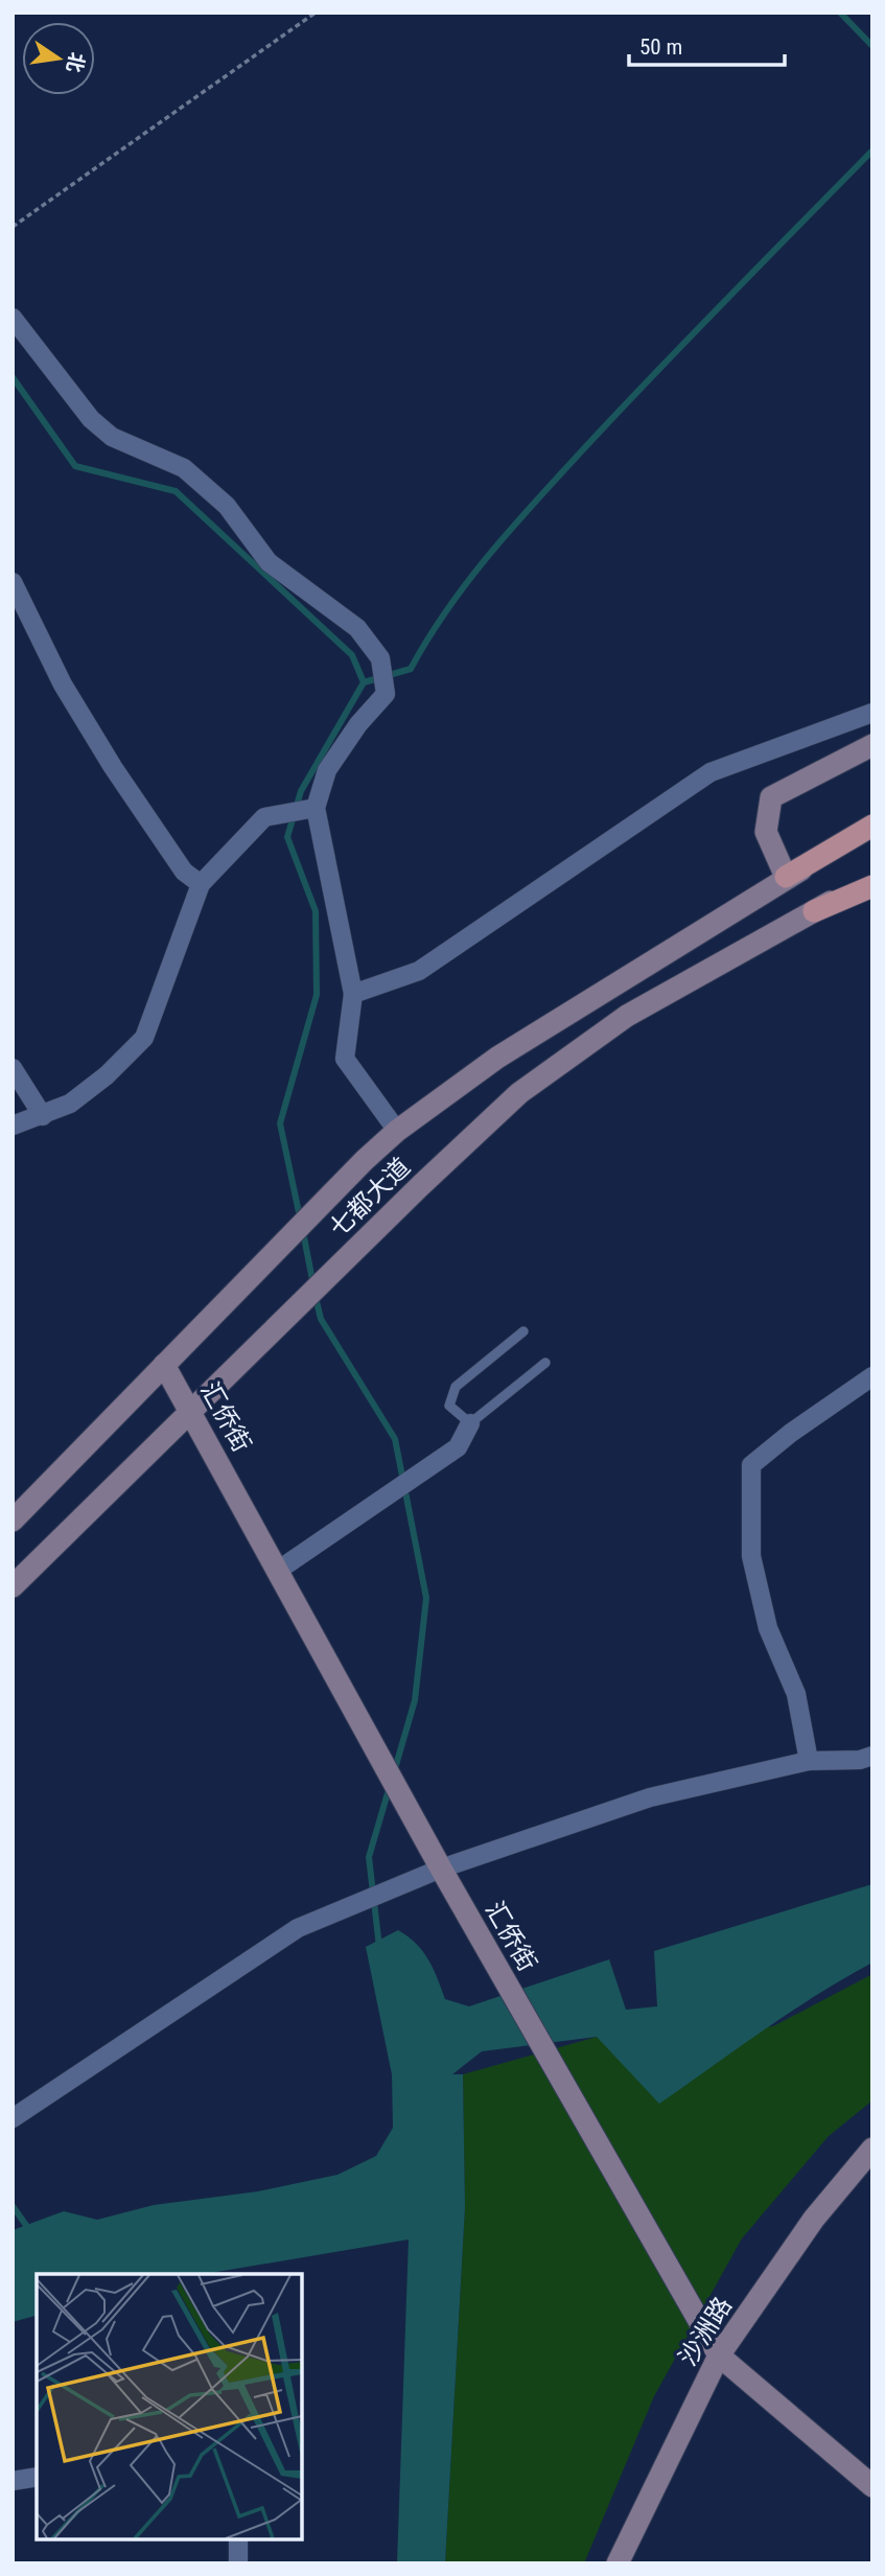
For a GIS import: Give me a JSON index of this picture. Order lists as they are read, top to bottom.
{
  "streets": {
    "main road": ["七都大道", "汇侨街", "沙洲路"]
  },
  "crossings": [
    ["七都大道", "汇侨街"],
    ["汇侨街", "沙洲路"]
  ],
  "scale_bar": "50 m",
  "north": "right"
}
